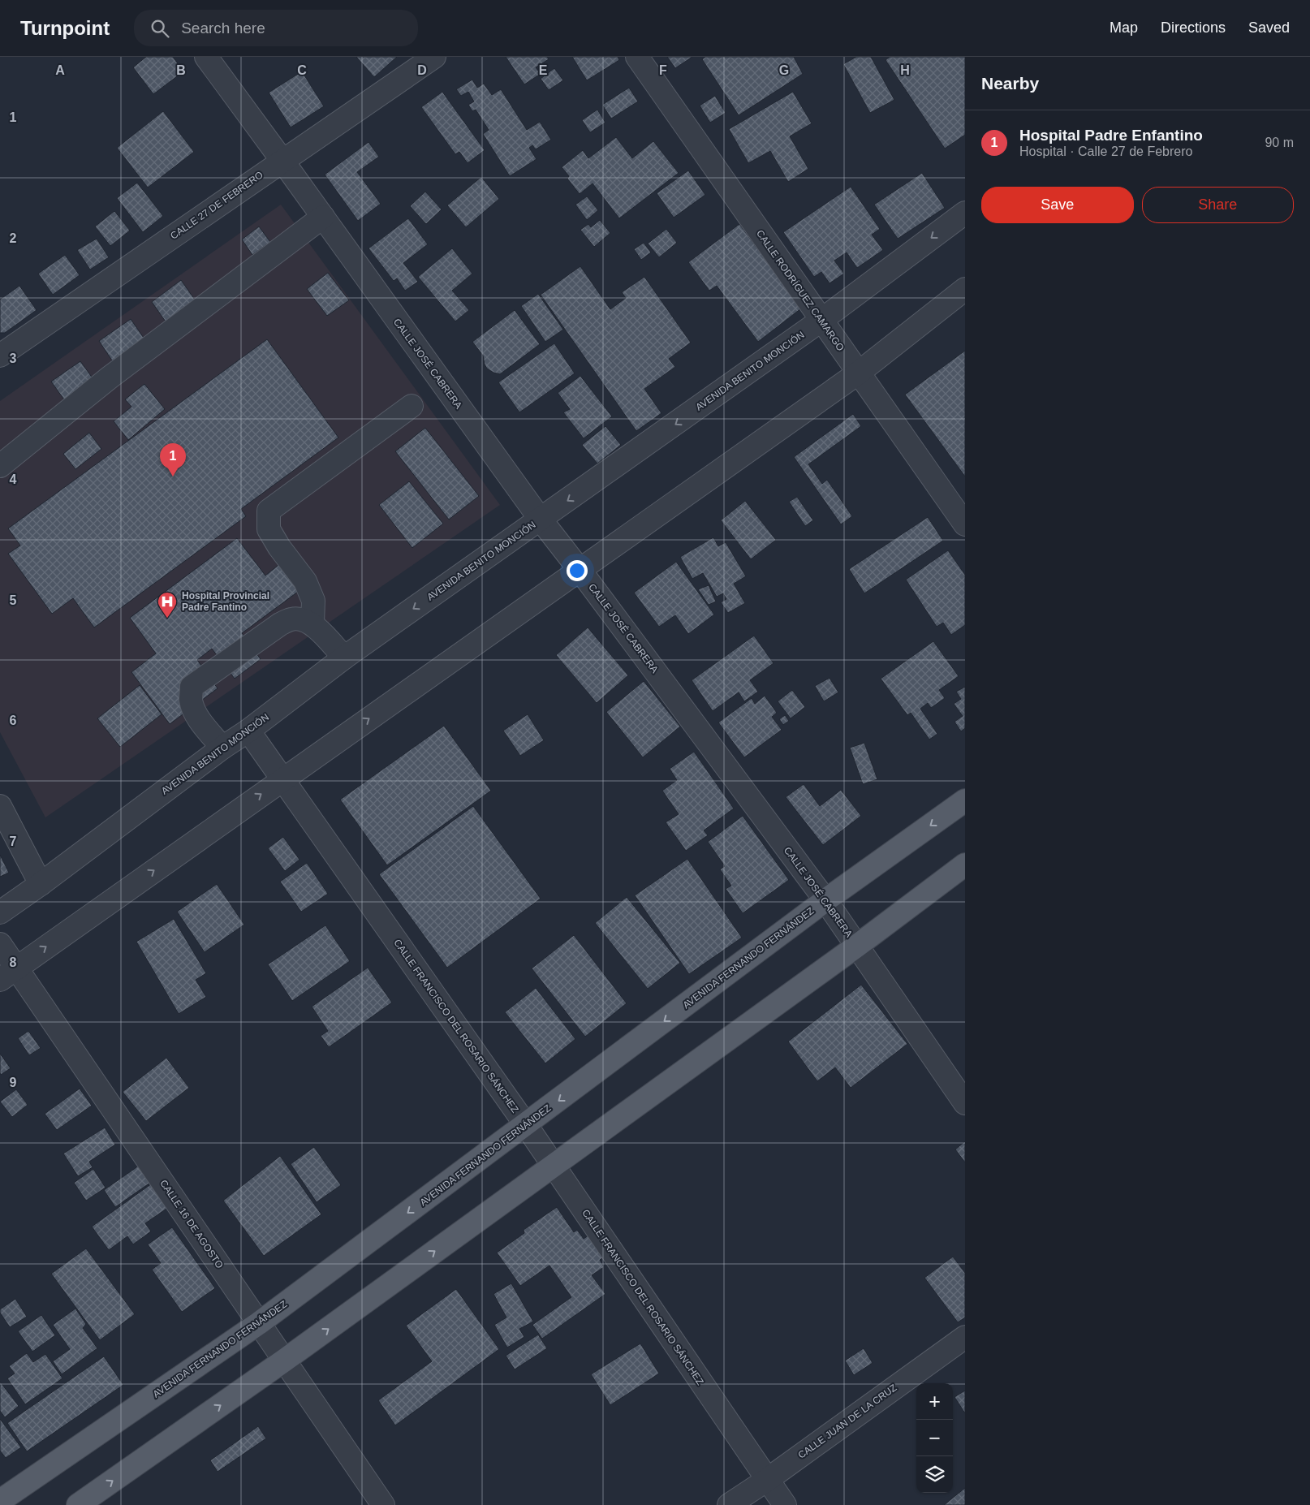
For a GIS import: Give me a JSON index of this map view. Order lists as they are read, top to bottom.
{
  "streets": {
    "main road": ["AVENIDA FERNANDO FERNÁNDEZ"],
    "street": [
      "CALLE 27 DE FEBRERO",
      "CALLE RODRÍGUEZ CAMARGO",
      "CALLE JOSÉ CABRERA",
      "AVENIDA BENITO MONCIÓN",
      "CALLE FRANCISCO DEL ROSARIO SÁNCHEZ",
      "CALLE 16 DE AGOSTO",
      "CALLE JUAN DE LA CRUZ"
    ]
  },
  "crossings": [
    ["CALLE 27 DE FEBRERO", "CALLE JOSÉ CABRERA"],
    ["CALLE RODRÍGUEZ CAMARGO", "AVENIDA BENITO MONCIÓN"],
    ["CALLE JOSÉ CABRERA", "AVENIDA BENITO MONCIÓN"],
    ["CALLE JOSÉ CABRERA", "AVENIDA FERNANDO FERNÁNDEZ"],
    ["AVENIDA BENITO MONCIÓN", "CALLE FRANCISCO DEL ROSARIO SÁNCHEZ"],
    ["AVENIDA FERNANDO FERNÁNDEZ", "CALLE FRANCISCO DEL ROSARIO SÁNCHEZ"],
    ["AVENIDA FERNANDO FERNÁNDEZ", "CALLE 16 DE AGOSTO"],
    ["CALLE FRANCISCO DEL ROSARIO SÁNCHEZ", "CALLE JUAN DE LA CRUZ"]
  ],
  "places": {
    "hospital": ["Hospital Provincial Padre Fantino"]
  },
  "page": {
    "header": "Turnpoint",
    "search": "Search here",
    "nav": ["Map", "Directions", "Saved"],
    "heading": "Nearby",
    "list": [
      {
        "mark": "1",
        "name": "Hospital Padre Enfantino",
        "note": "Hospital · Calle 27 de Febrero",
        "value": "90 m"
      }
    ],
    "buttons": ["Save", "Share"],
    "pins": "1",
    "map_buttons": ["+", "−"]
  },
  "grid": {
    "columns": [
      "A",
      "B",
      "C",
      "D",
      "E",
      "F",
      "G",
      "H"
    ],
    "rows": [
      "1",
      "2",
      "3",
      "4",
      "5",
      "6",
      "7",
      "8",
      "9"
    ]
  }
}
